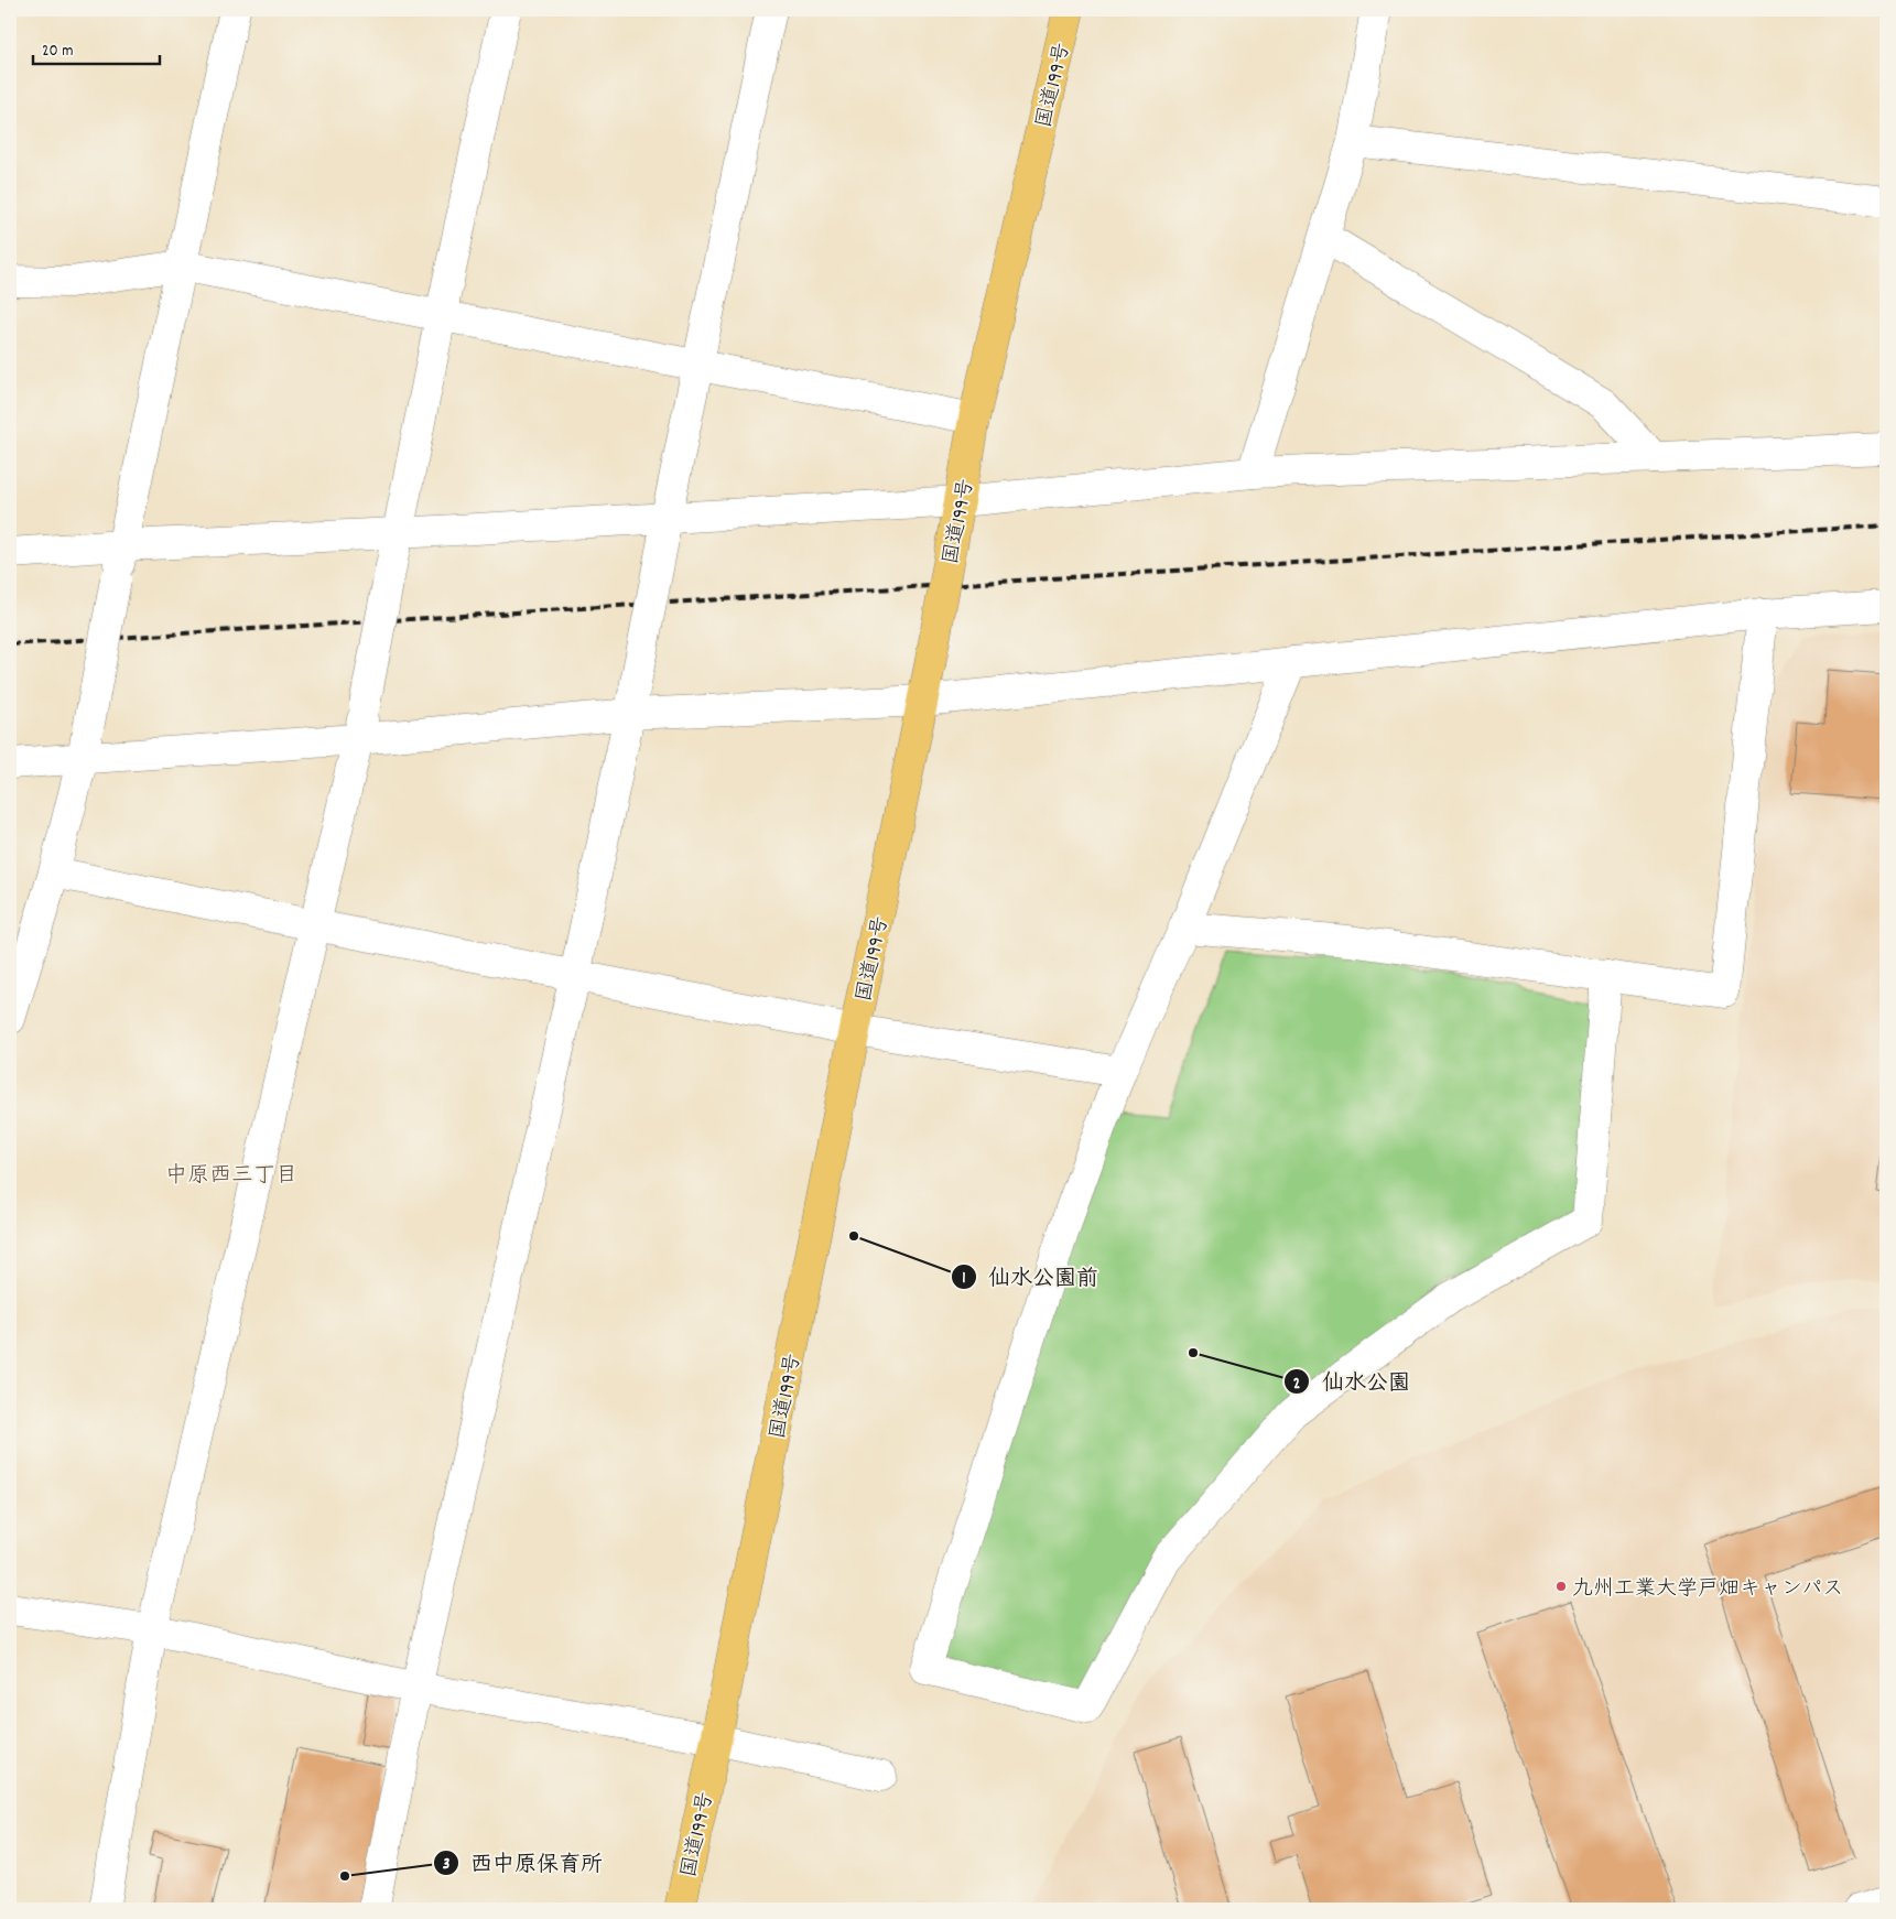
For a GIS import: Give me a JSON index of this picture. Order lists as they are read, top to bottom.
{
  "streets": {
    "highway": ["国道199号"]
  },
  "districts": ["中原西三丁目"],
  "places": [
    "仙水公園前",
    "仙水公園",
    "九州工業大学戸畑キャンパス",
    "西中原保育所"
  ],
  "scale_bar": "20 m"
}
